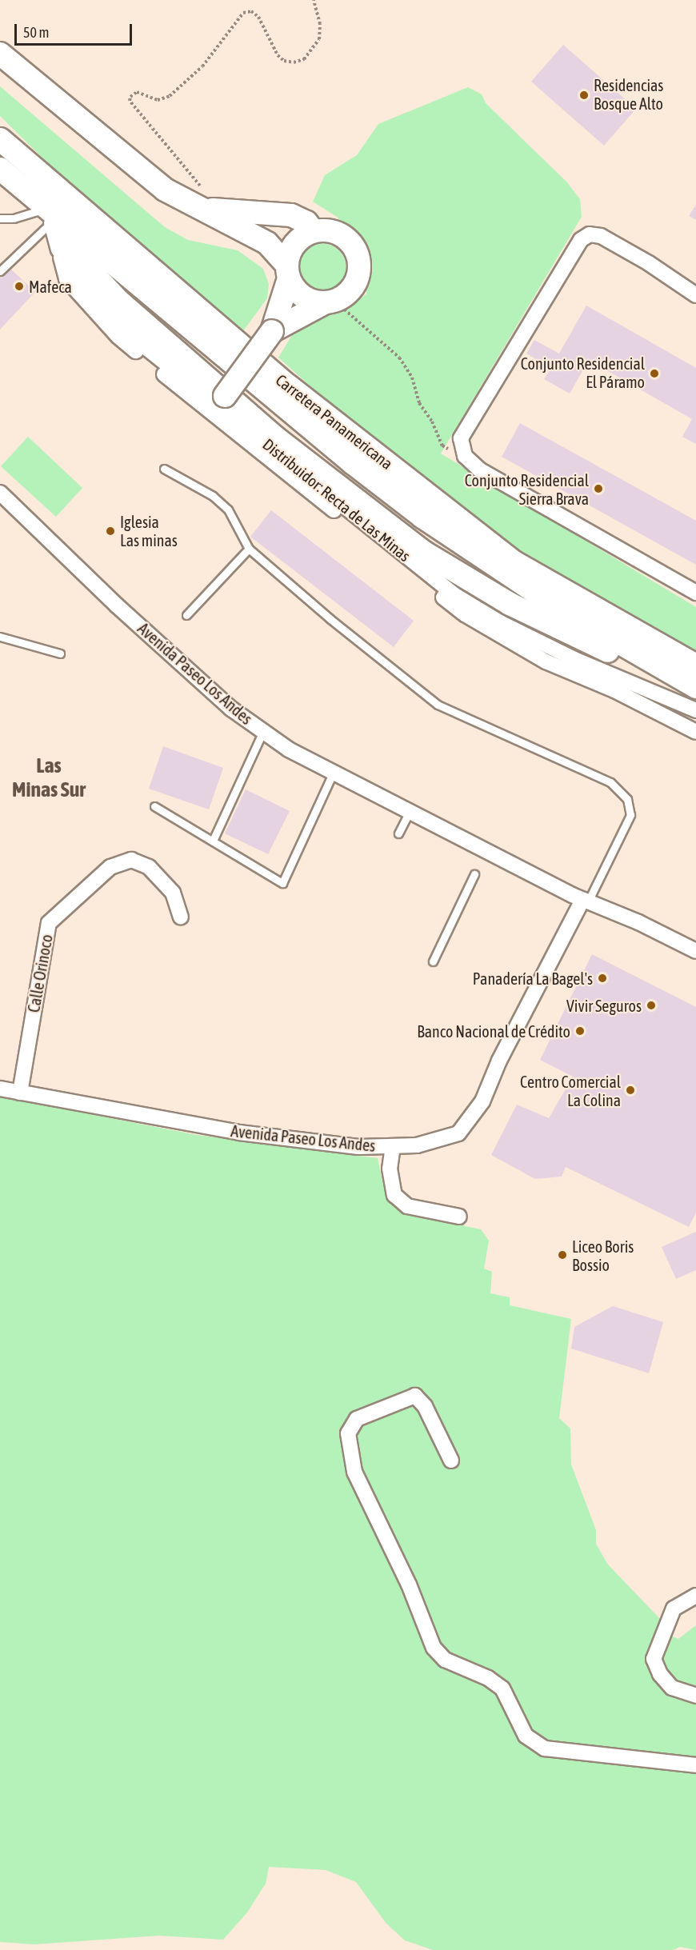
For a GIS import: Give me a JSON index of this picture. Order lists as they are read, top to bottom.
{
  "streets": {
    "main road": ["Carretera Panamericana"],
    "street": ["Distribuidor: Recta de Las Minas", "Avenida Paseo Los Andes", "Calle Orinoco"]
  },
  "crossings": [
    ["Carretera Panamericana", "Distribuidor: Recta de Las Minas"],
    ["Avenida Paseo Los Andes", "Calle Orinoco"]
  ],
  "districts": ["Las Minas Sur"],
  "places": [
    "Residencias Bosque Alto",
    "Mafeca",
    "Conjunto Residencial El Páramo",
    "Conjunto Residencial Sierra Brava",
    "Iglesia Las minas",
    "Panadería La Bagel's",
    "Vivir Seguros",
    "Banco Nacional de Crédito",
    "Centro Comercial La Colina",
    "Liceo Boris Bossio"
  ],
  "scale_bar": "50 m"
}
